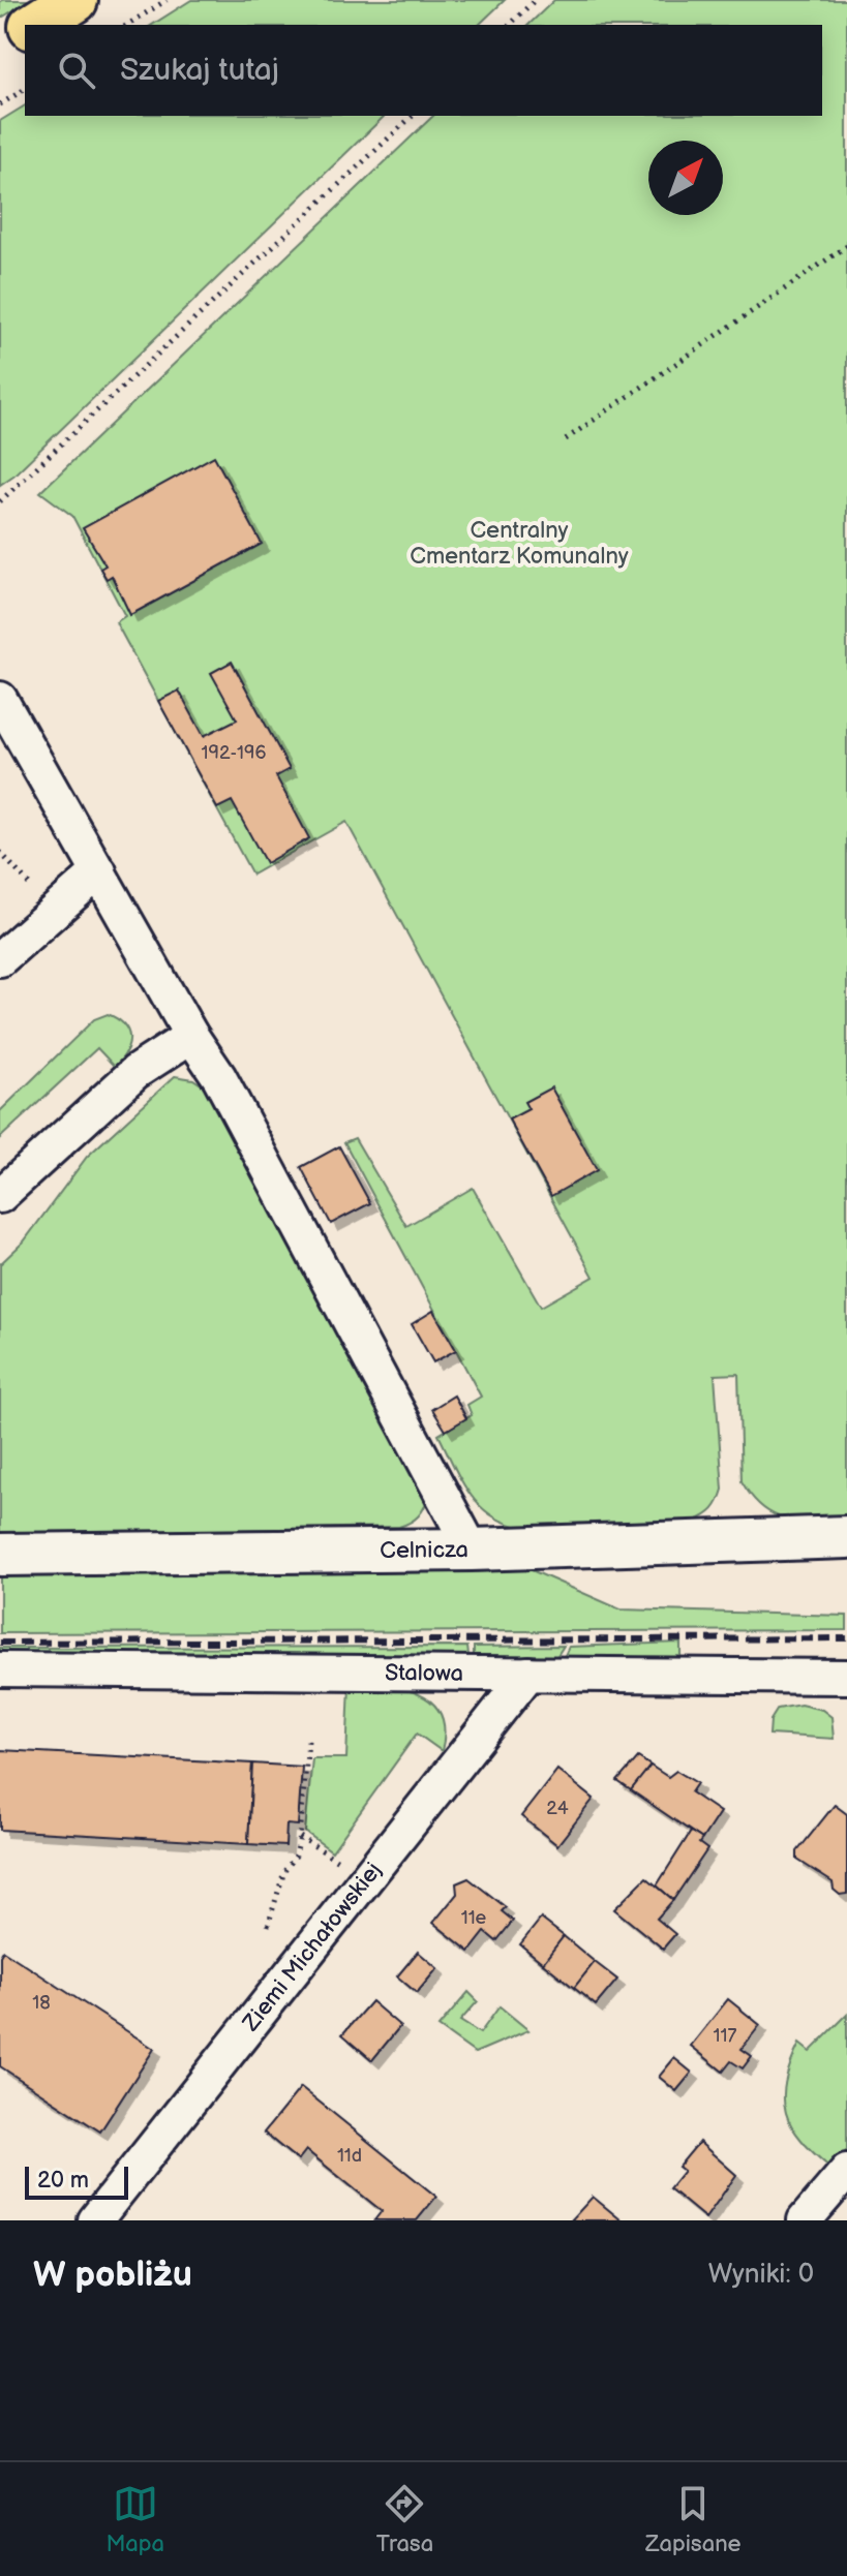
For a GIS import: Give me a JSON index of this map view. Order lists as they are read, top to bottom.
{
  "streets": {
    "street": ["Celnicza", "Stalowa", "Ziemi Michałowskiej"]
  },
  "crossings": [
    ["Stalowa", "Ziemi Michałowskiej"]
  ],
  "parks": ["Centralny Cmentarz Komunalny"],
  "house_numbers": [
    "192-196",
    "24",
    "11e",
    "18",
    "117",
    "11d"
  ],
  "scale_bar": "20 m",
  "north": "top right",
  "page": {
    "search": "Szukaj tutaj",
    "scale": "20 m",
    "heading": ["W pobliżu", "Wyniki: 0"],
    "nav": ["Mapa", "Trasa", "Zapisane"]
  }
}
